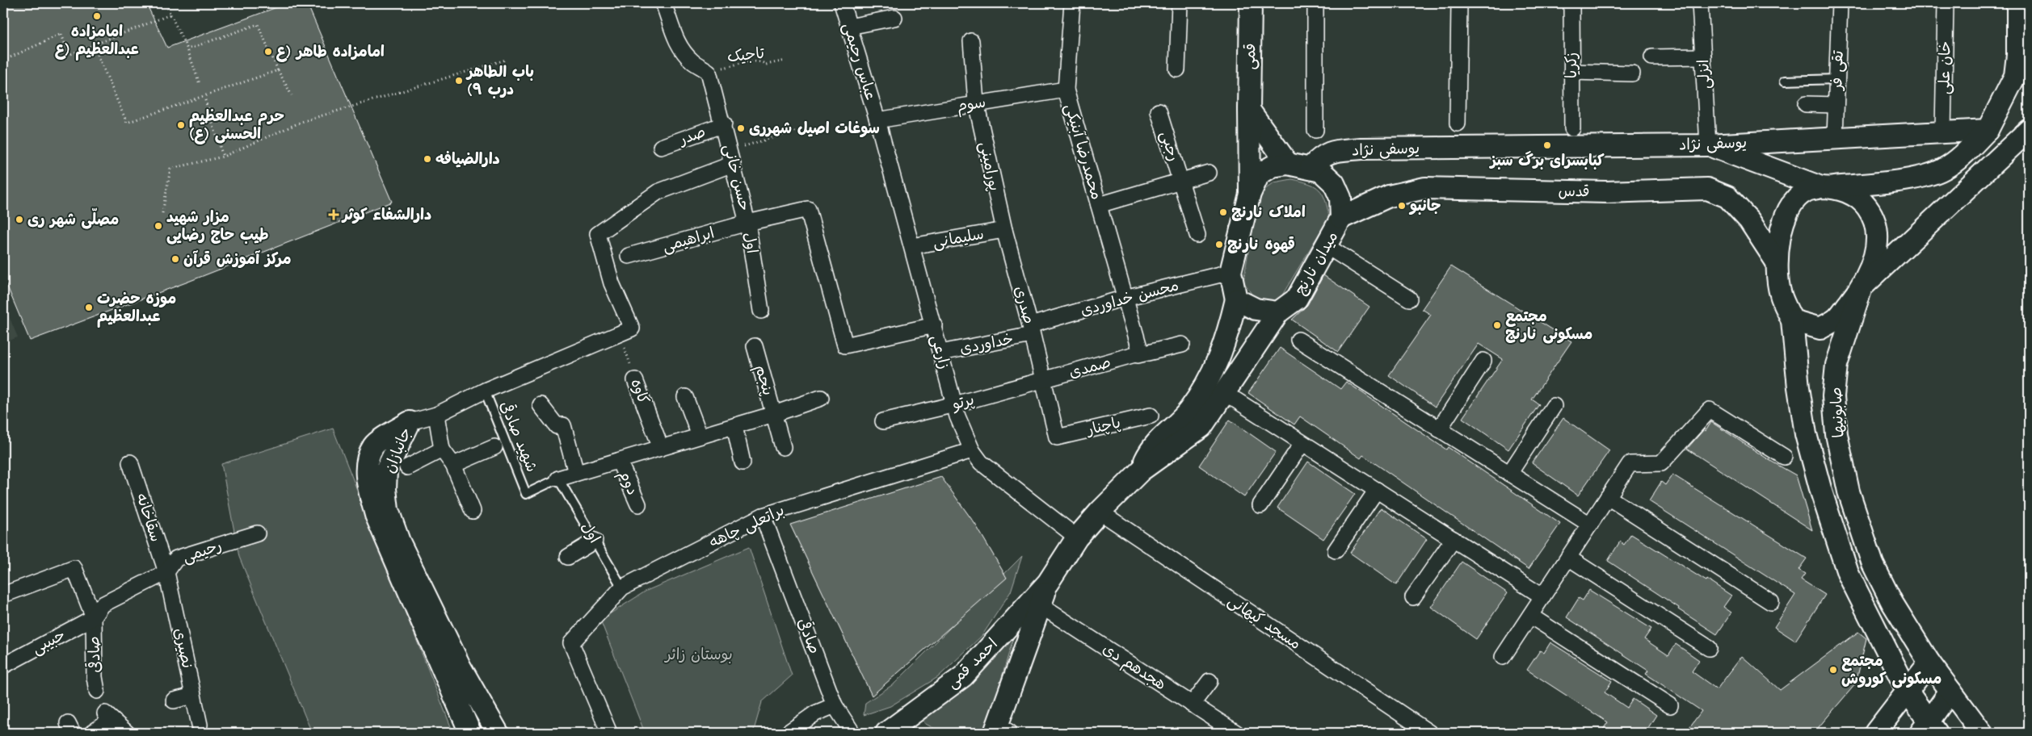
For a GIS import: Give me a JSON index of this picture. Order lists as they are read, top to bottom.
{
  "streets": {
    "street": [
      "قمی",
      "عباس رحیمی",
      "زکریا",
      "خان علی",
      "تقی فر",
      "انزلی",
      "سوم",
      "صدر",
      "یوسفی نژاد",
      "رجبی",
      "محمدرضا آبنیکی",
      "پورامینی",
      "حسن خانی",
      "قدس",
      "سلیمانی",
      "ابراهیمی",
      "اول",
      "میدان نارنج",
      "محسن خداوردی",
      "صدری",
      "خداوردی",
      "زارعی",
      "صمدی",
      "پنجم",
      "کاوه",
      "پرتو",
      "صابونیها",
      "پاچنار",
      "جانبازان",
      "دوم",
      "سقاخانه",
      "براتعلی چاهه",
      "رحیمی",
      "مسجد کیهانی",
      "صادقی",
      "حبیبی",
      "نصیری",
      "احمد قمی",
      "هجدهم دی"
    ],
    "lane": ["شهید صادقی"],
    "path": ["تاجیک"]
  },
  "crossings": [
    ["تاجیک", "حسن خانی"],
    ["قمی", "یوسفی نژاد"],
    ["قمی", "قدس"],
    ["قمی", "میدان نارنج"],
    ["قمی", "محسن خداوردی"],
    ["عباس رحیمی", "سوم"],
    ["عباس رحیمی", "زارعی"],
    ["خان علی", "یوسفی نژاد"],
    ["تقی فر", "یوسفی نژاد"],
    ["انزلی", "یوسفی نژاد"],
    ["سوم", "محمدرضا آبنیکی"],
    ["سوم", "پورامینی"],
    ["سوم", "زارعی"],
    ["صدر", "حسن خانی"],
    ["یوسفی نژاد", "قدس"],
    ["یوسفی نژاد", "میدان نارنج"],
    ["یوسفی نژاد", "محسن خداوردی"],
    ["محمدرضا آبنیکی", "محسن خداوردی"],
    ["پورامینی", "سلیمانی"],
    ["پورامینی", "صدری"],
    ["حسن خانی", "ابراهیمی"],
    ["حسن خانی", "اول"],
    ["حسن خانی", "زارعی"],
    ["قدس", "میدان نارنج"],
    ["قدس", "محسن خداوردی"],
    ["قدس", "صابونیها"],
    ["سلیمانی", "صدری"],
    ["سلیمانی", "زارعی"],
    ["ابراهیمی", "اول"],
    ["اول", "شهید صادقی"],
    ["اول", "براتعلی چاهه"],
    ["میدان نارنج", "محسن خداوردی"],
    ["محسن خداوردی", "صدری"],
    ["محسن خداوردی", "خداوردی"],
    ["صدری", "خداوردی"],
    ["صدری", "صمدی"],
    ["صدری", "پرتو"],
    ["صدری", "پاچنار"],
    ["خداوردی", "زارعی"],
    ["زارعی", "پرتو"],
    ["زارعی", "براتعلی چاهه"],
    ["زارعی", "احمد قمی"],
    ["صمدی", "پرتو"],
    ["سقاخانه", "رحیمی"],
    ["سقاخانه", "نصیری"],
    ["براتعلی چاهه", "صادقی"],
    ["رحیمی", "صادقی"],
    ["رحیمی", "حبیبی"],
    ["رحیمی", "نصیری"],
    ["مسجد کیهانی", "احمد قمی"],
    ["صادقی", "حبیبی"],
    ["احمد قمی", "هجدهم دی"]
  ],
  "parks": ["بوستان زائر"],
  "places": {
    "other": [
      "امامزاده عبدالعظیم (ع",
      "امامزاده طاهر (ع",
      "باب الطاهر (درب ۹",
      "حرم عبدالعظیم الحسنی (ع)",
      "سوغات اصیل شهرری",
      "کبابسرای برگ سبز",
      "دارالضیافه",
      "جانبو",
      "املاک نارنج",
      "مصلّی شهر ری",
      "مزار شهید طیب حاج رضایی",
      "قهوه نارنج",
      "مرکز آموزش قرآن",
      "موزه حضرت عبدالعظیم",
      "مجتمع مسکونی نارنج",
      "مجتمع مسکونی کوروش"
    ],
    "health": ["دارالشفاء کوثر"]
  }
}
